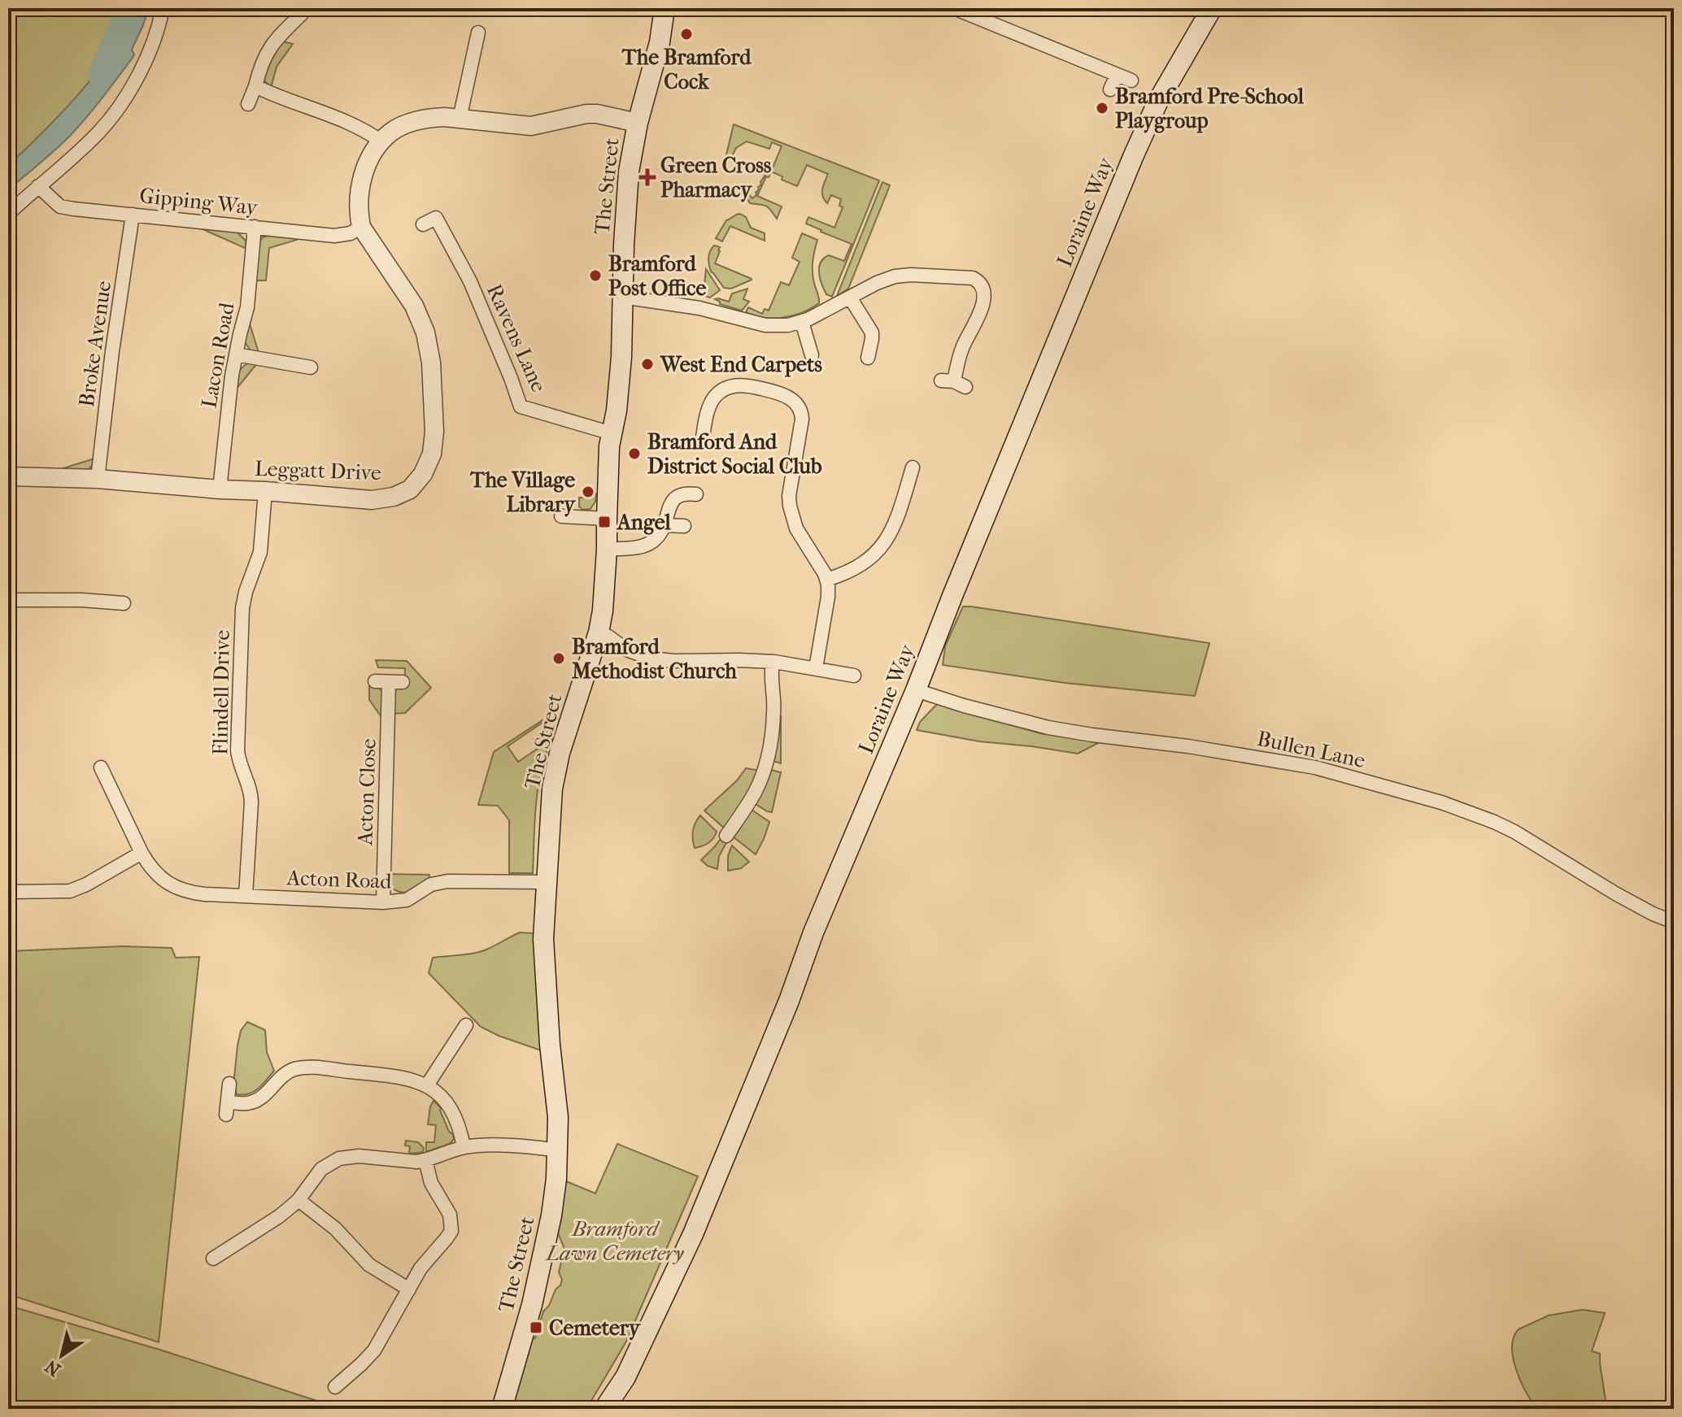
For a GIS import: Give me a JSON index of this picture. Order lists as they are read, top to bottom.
{
  "streets": {
    "main road": ["The Street", "Loraine Way"],
    "street": [
      "Gipping Way",
      "Ravens Lane",
      "Broke Avenue",
      "Lacon Road",
      "Leggatt Drive",
      "Flindell Drive",
      "Bullen Lane",
      "Acton Close",
      "Acton Road"
    ]
  },
  "crossings": [
    ["The Street", "Ravens Lane"],
    ["The Street", "Acton Road"],
    ["Gipping Way", "Broke Avenue"],
    ["Gipping Way", "Lacon Road"],
    ["Gipping Way", "Leggatt Drive"],
    ["Loraine Way", "Bullen Lane"],
    ["Broke Avenue", "Leggatt Drive"],
    ["Lacon Road", "Leggatt Drive"],
    ["Leggatt Drive", "Flindell Drive"],
    ["Flindell Drive", "Acton Road"],
    ["Acton Close", "Acton Road"]
  ],
  "parks": ["Bramford Lawn Cemetery"],
  "places": {
    "other": [
      "The Bramford Cock",
      "Bramford Pre-School Playgroup",
      "Bramford Post Office",
      "West End Carpets",
      "Bramford And District Social Club",
      "The Village Library",
      "Bramford Methodist Church"
    ],
    "health": ["Green Cross Pharmacy"],
    "transit": ["Angel", "Cemetery"]
  },
  "north": "bottom left"
}
